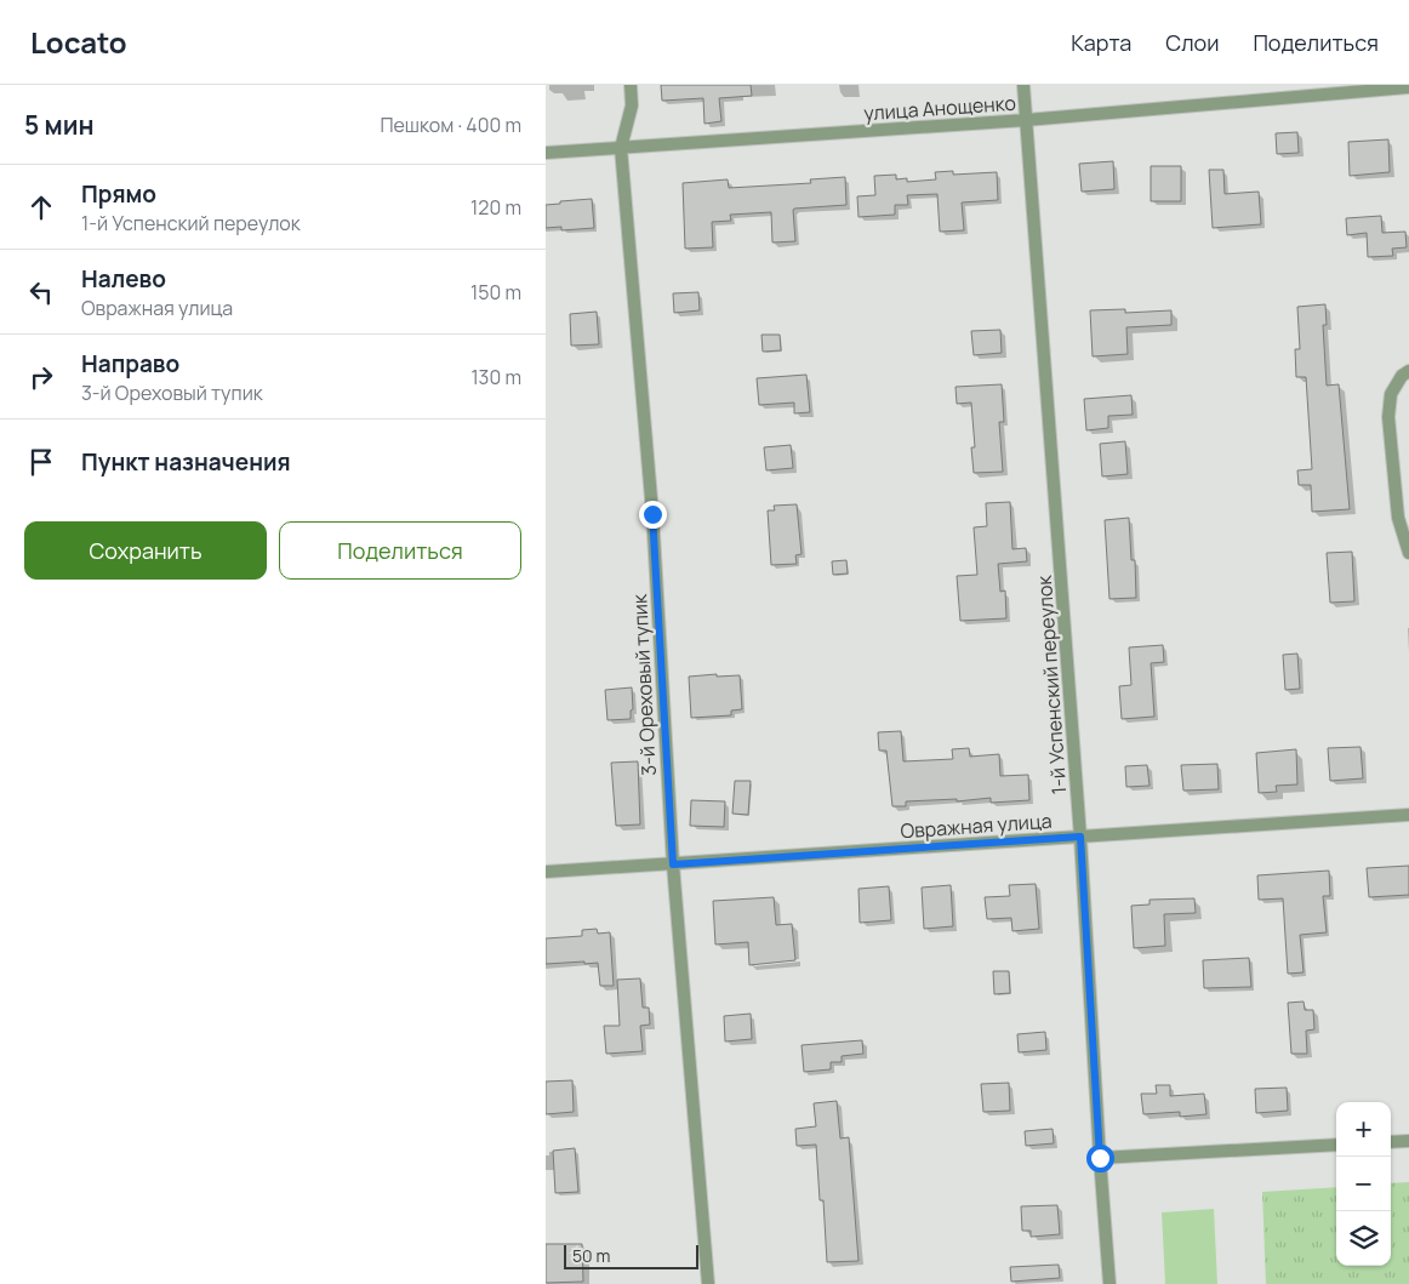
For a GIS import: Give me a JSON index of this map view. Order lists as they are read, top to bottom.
{
  "streets": {
    "street": [
      "улица Анощенко",
      "3-й Ореховый тупик",
      "1-й Успенский переулок",
      "Овражная улица"
    ]
  },
  "crossings": [
    ["улица Анощенко", "3-й Ореховый тупик"],
    ["улица Анощенко", "1-й Успенский переулок"],
    ["3-й Ореховый тупик", "Овражная улица"],
    ["1-й Успенский переулок", "Овражная улица"]
  ],
  "scale_bar": "50 m",
  "page": {
    "header": "Locato",
    "nav": ["Карта", "Слои", "Поделиться"],
    "heading": ["5 мин", "Пешком · 400 m"],
    "list": [
      ["Прямо", "1-й Успенский переулок", "120 m"],
      ["Налево", "Овражная улица", "150 m"],
      ["Направо", "3-й Ореховый тупик", "130 m"],
      "Пункт назначения"
    ],
    "buttons": ["Сохранить", "Поделиться"],
    "map_buttons": ["+", "−"],
    "scale": "50 m"
  }
}
